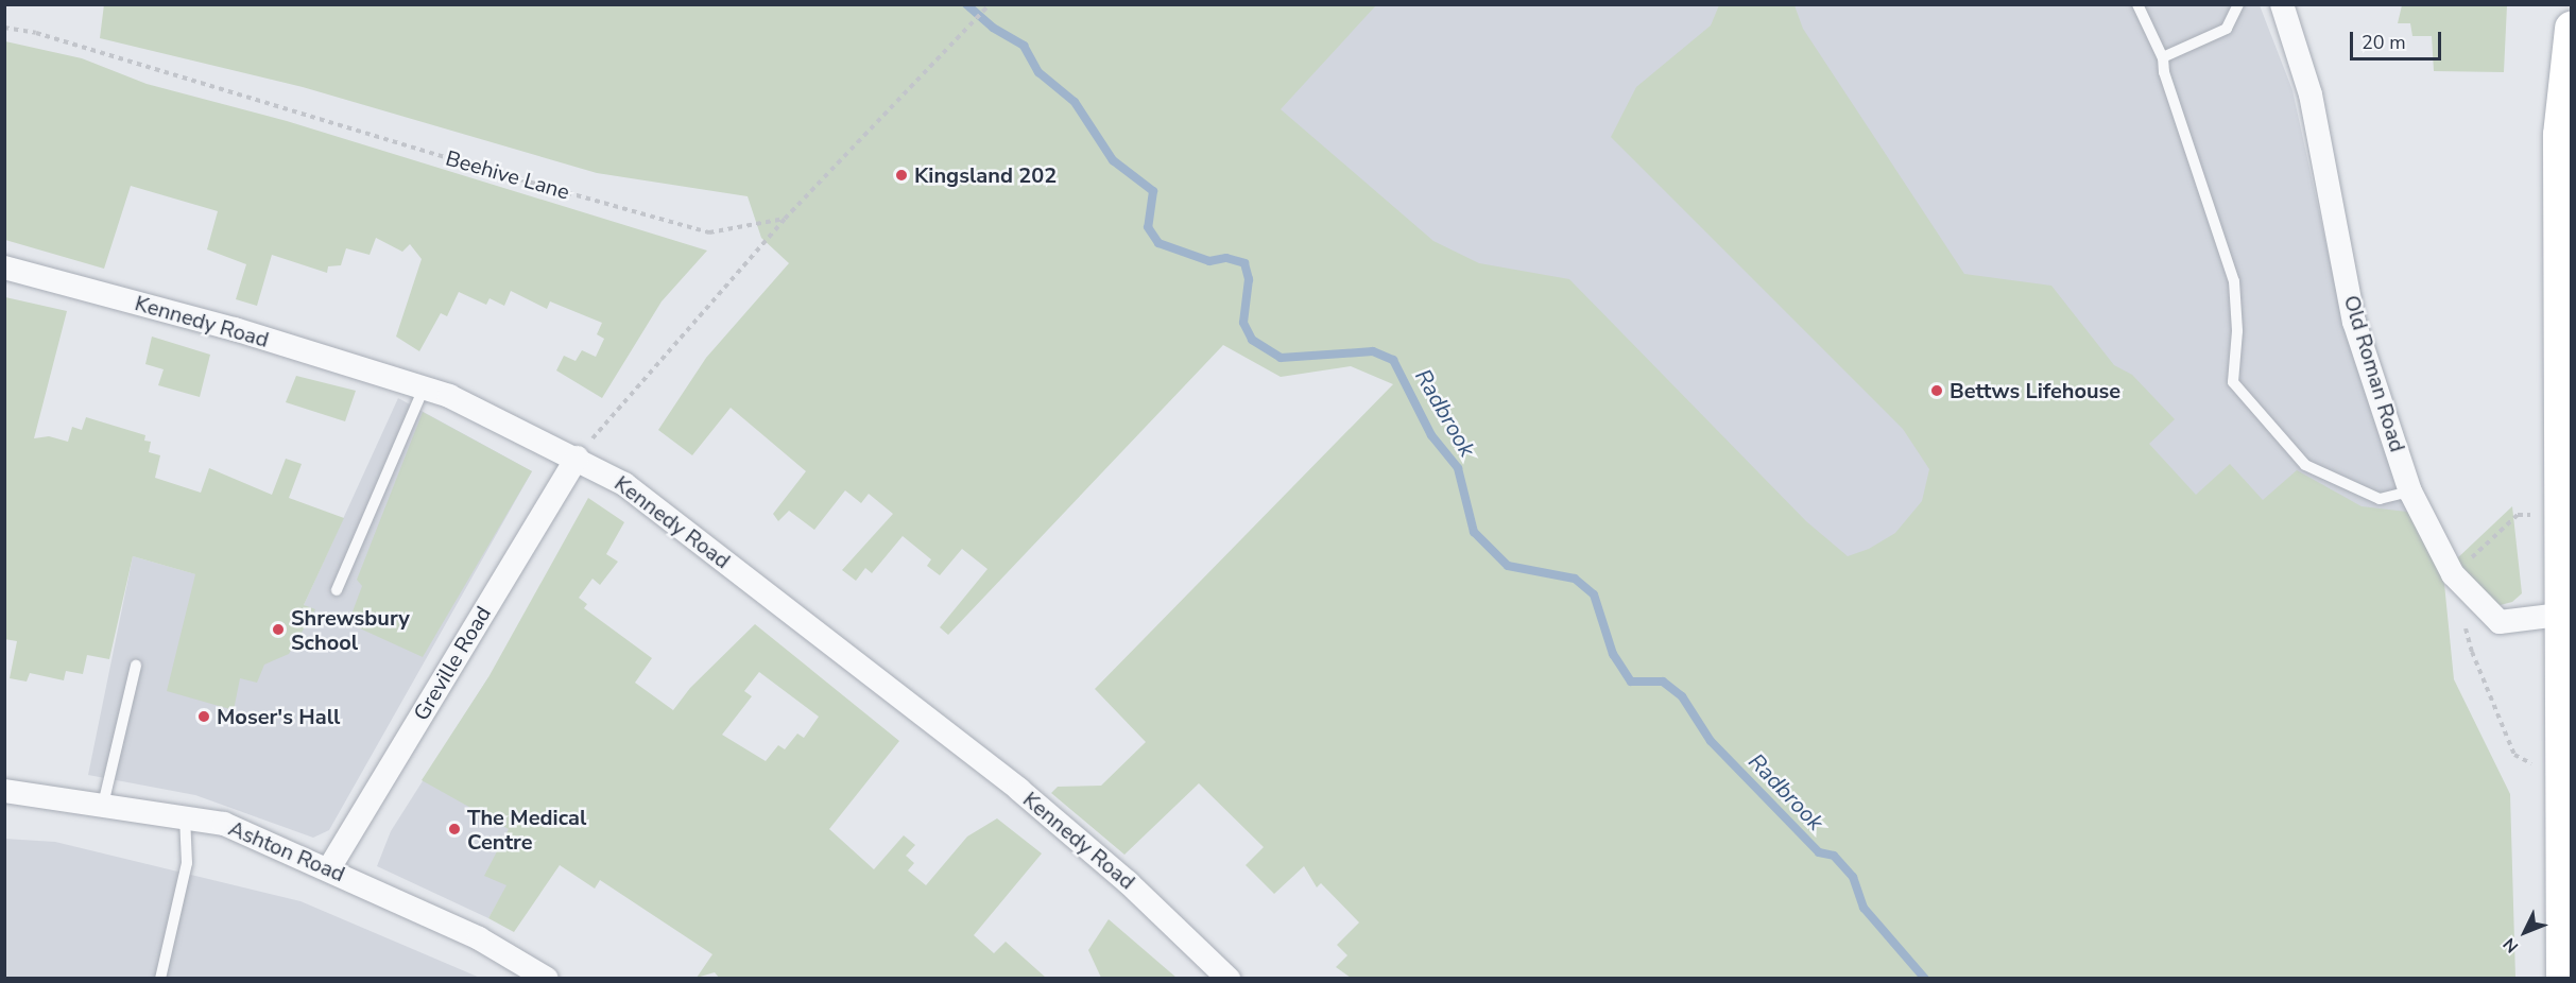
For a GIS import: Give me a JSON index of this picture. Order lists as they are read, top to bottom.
{
  "streets": {
    "street": [
      "Kennedy Road",
      "Old Roman Road",
      "Greville Road",
      "Ashton Road"
    ],
    "path": ["Beehive Lane"]
  },
  "crossings": [
    ["Kennedy Road", "Greville Road"],
    ["Greville Road", "Ashton Road"]
  ],
  "water": ["Radbrook"],
  "places": [
    "Kingsland 202",
    "Bettws Lifehouse",
    "Shrewsbury School",
    "Moser's Hall",
    "The Medical Centre"
  ],
  "scale_bar": "20 m",
  "north": "bottom left"
}
